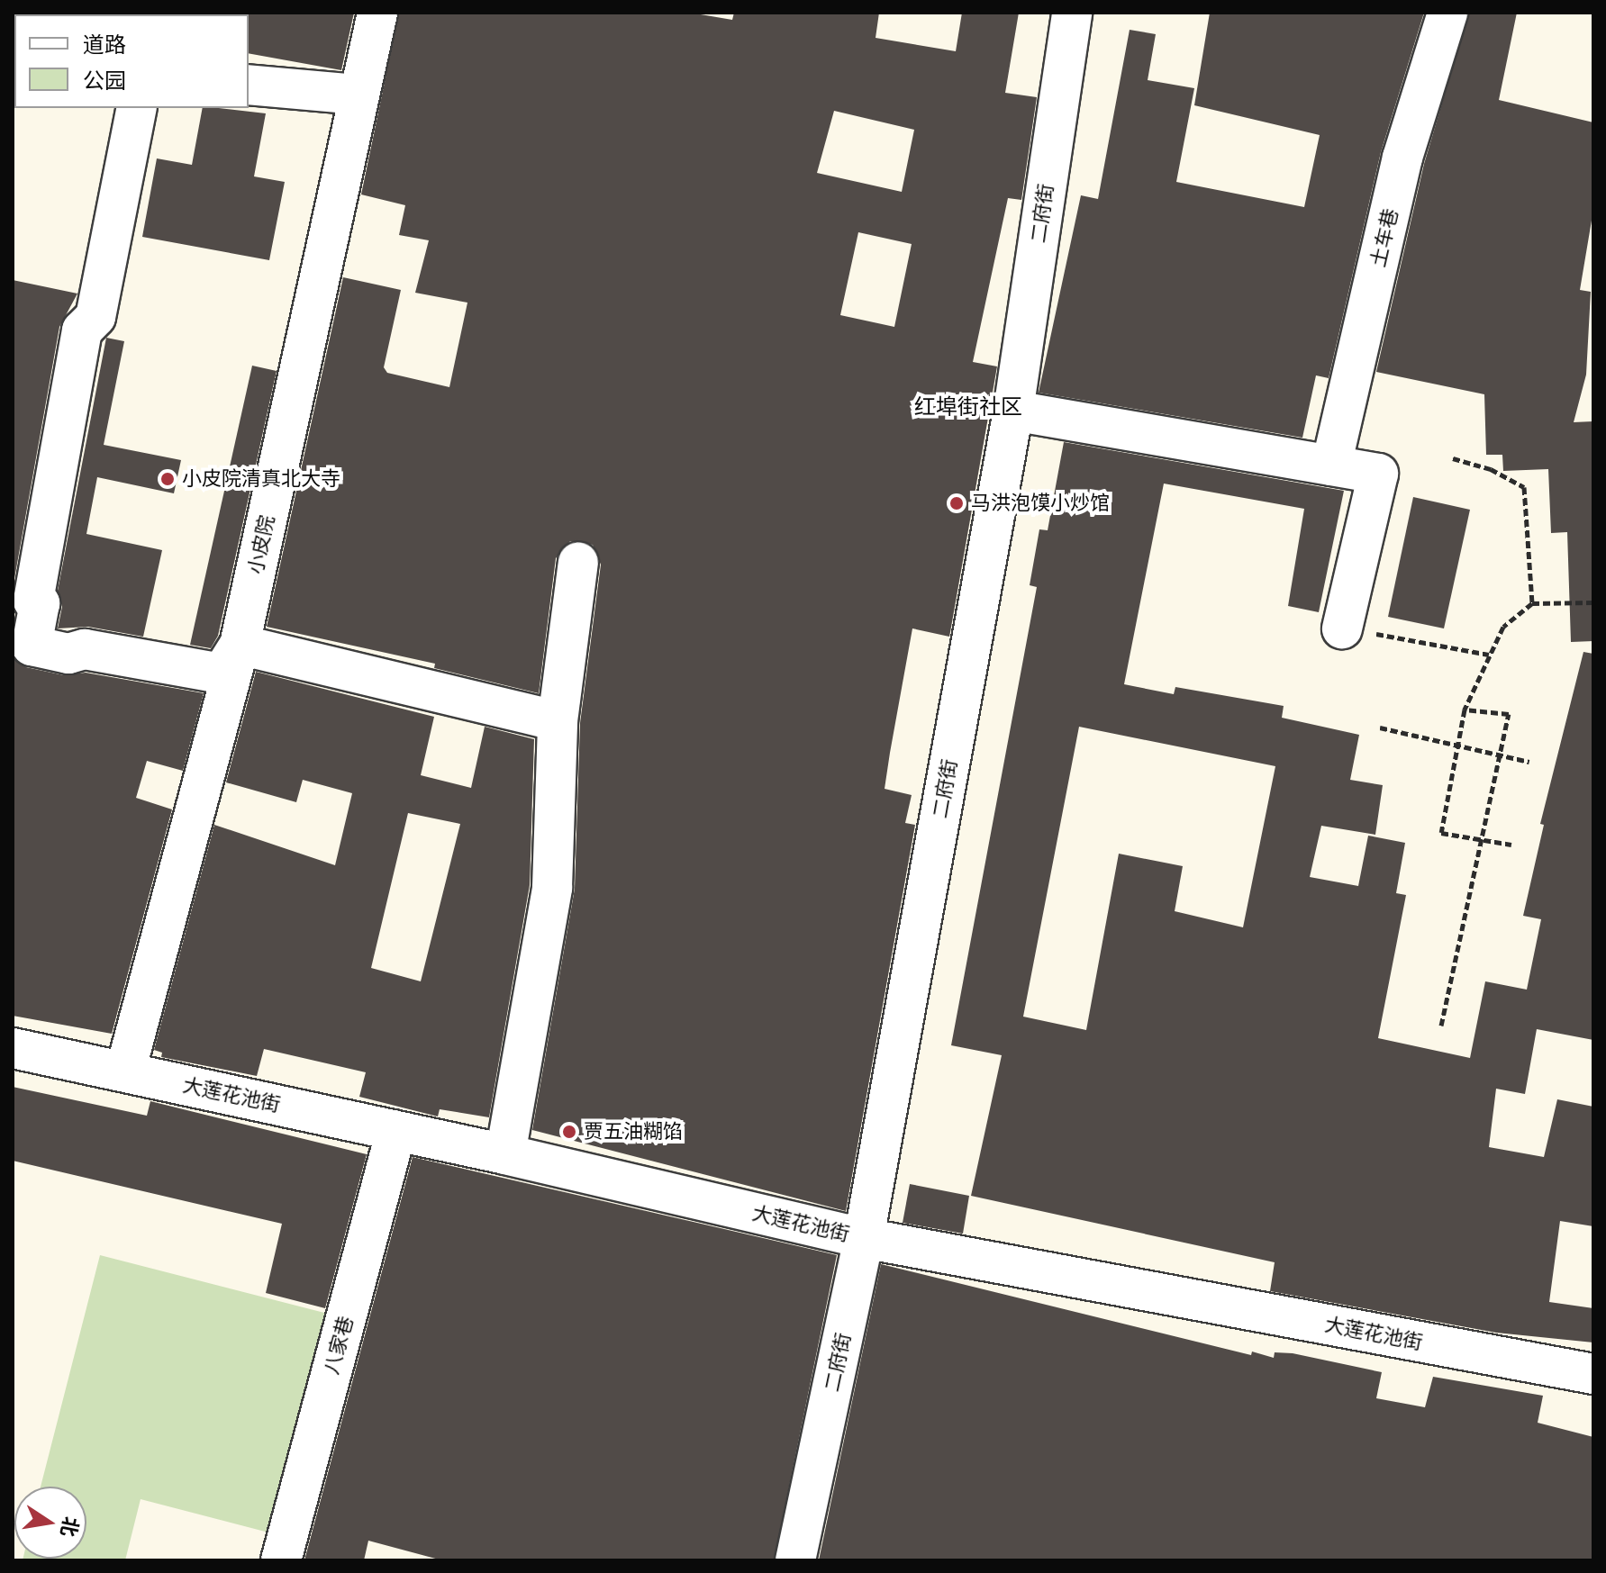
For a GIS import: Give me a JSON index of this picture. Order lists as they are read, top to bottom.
{
  "streets": {
    "street": [
      "二府街",
      "土车巷",
      "小皮院",
      "大莲花池街",
      "八家巷"
    ]
  },
  "crossings": [
    ["二府街", "大莲花池街"],
    ["小皮院", "大莲花池街"],
    ["大莲花池街", "八家巷"]
  ],
  "districts": ["红埠街社区"],
  "places": ["小皮院清真北大寺", "马洪泡馍小炒馆", "贾五油糊馅"],
  "legend": ["道路", "公园"],
  "north": "right"
}
